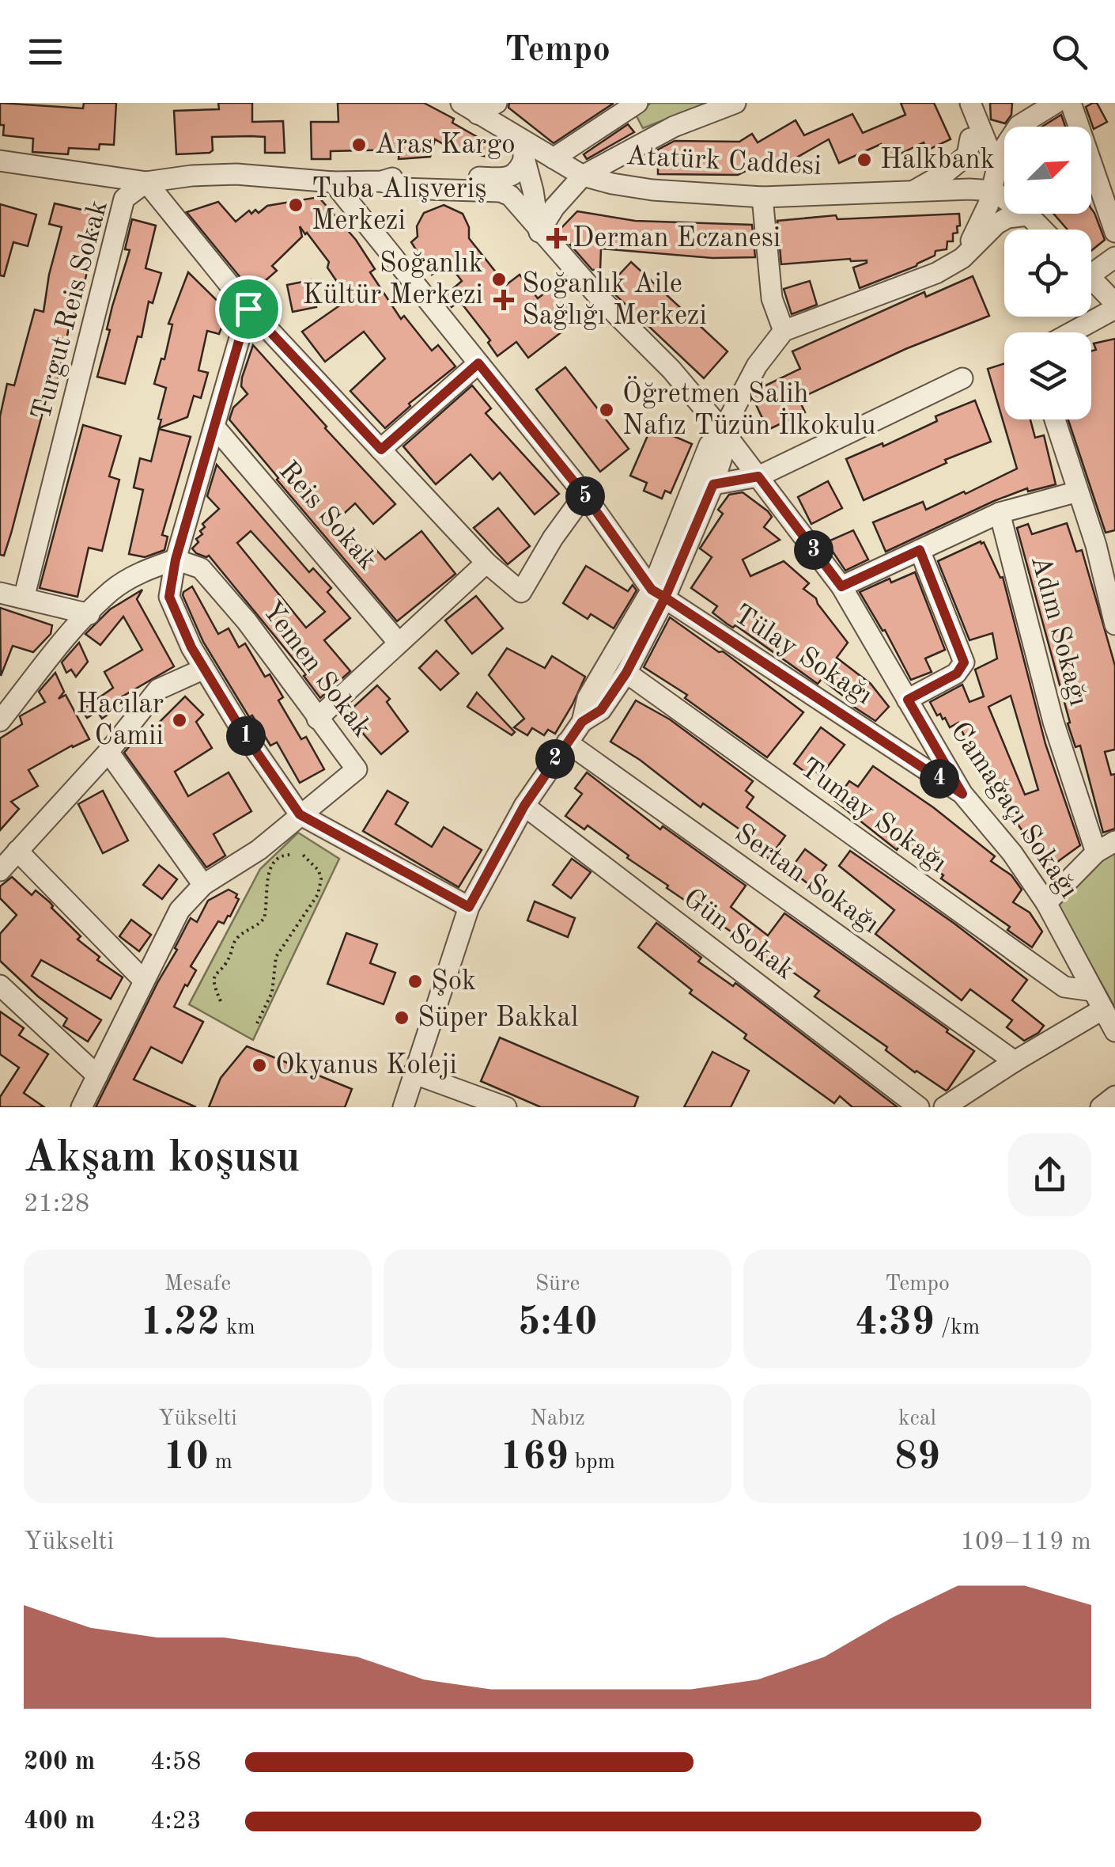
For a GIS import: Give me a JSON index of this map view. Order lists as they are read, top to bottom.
{
  "streets": {
    "street": [
      "Atatürk Caddesi",
      "Turgut Reis Sokak",
      "Reis Sokak",
      "Adım Sokağı",
      "Tülay Sokağı",
      "Yemen Sokak",
      "Camağaçı Sokağı",
      "Tumay Sokağı",
      "Sertan Sokağı",
      "Gün Sokak"
    ]
  },
  "crossings": [
    ["Tülay Sokağı", "Camağaçı Sokağı"],
    ["Camağaçı Sokağı", "Tumay Sokağı"]
  ],
  "places": {
    "other": [
      "Aras Kargo",
      "Halkbank",
      "Tuba Alışveriş Merkezi",
      "Soğanlık Kültür Merkezi",
      "Öğretmen Salih Nafız Tüzün İlkokulu",
      "Hacılar Camii",
      "Şok",
      "Süper Bakkal",
      "Okyanus Koleji"
    ],
    "health": ["Derman Eczanesi", "Soğanlık Aile Sağlığı Merkezi"]
  },
  "north": "top right",
  "page": {
    "header": "Tempo",
    "pins": [
      "5",
      "3",
      "1",
      "2",
      "4"
    ],
    "heading": ["Akşam koşusu", "21:28"],
    "stats": [
      ["Mesafe", "1.22 km"],
      ["Süre", "5:40"],
      ["Tempo", "4:39 /km"],
      ["Yükselti", "10 m"],
      ["Nabız", "169 bpm"],
      ["kcal", "89"]
    ],
    "chart": ["Yükselti", "109–119 m"],
    "list": [
      {
        "name": "200 m",
        "note": "4:58"
      },
      {
        "name": "400 m",
        "note": "4:23"
      }
    ]
  }
}
